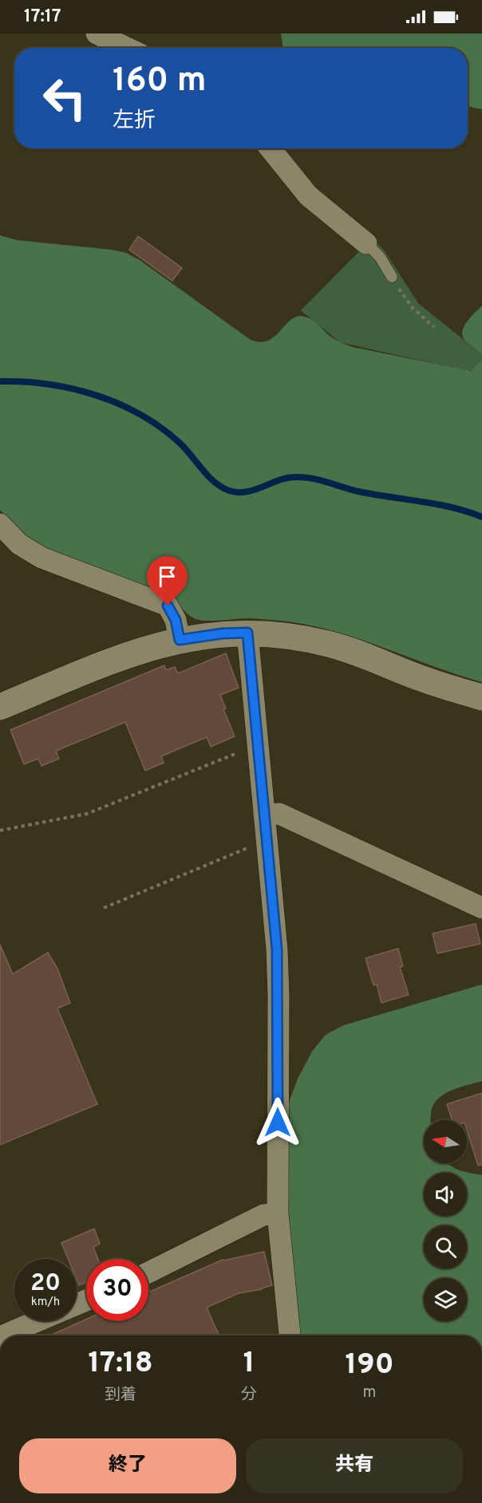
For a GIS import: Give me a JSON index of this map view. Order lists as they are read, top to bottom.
{
  "north": "left",
  "page": {
    "status": "17:17",
    "turn": ["160 m", "左折"],
    "speed": "20 km/h",
    "limit": "30",
    "eta": [
      "17:18",
      "到着",
      "1",
      "分",
      "190",
      "m"
    ],
    "buttons": ["終了", "共有"]
  }
}
